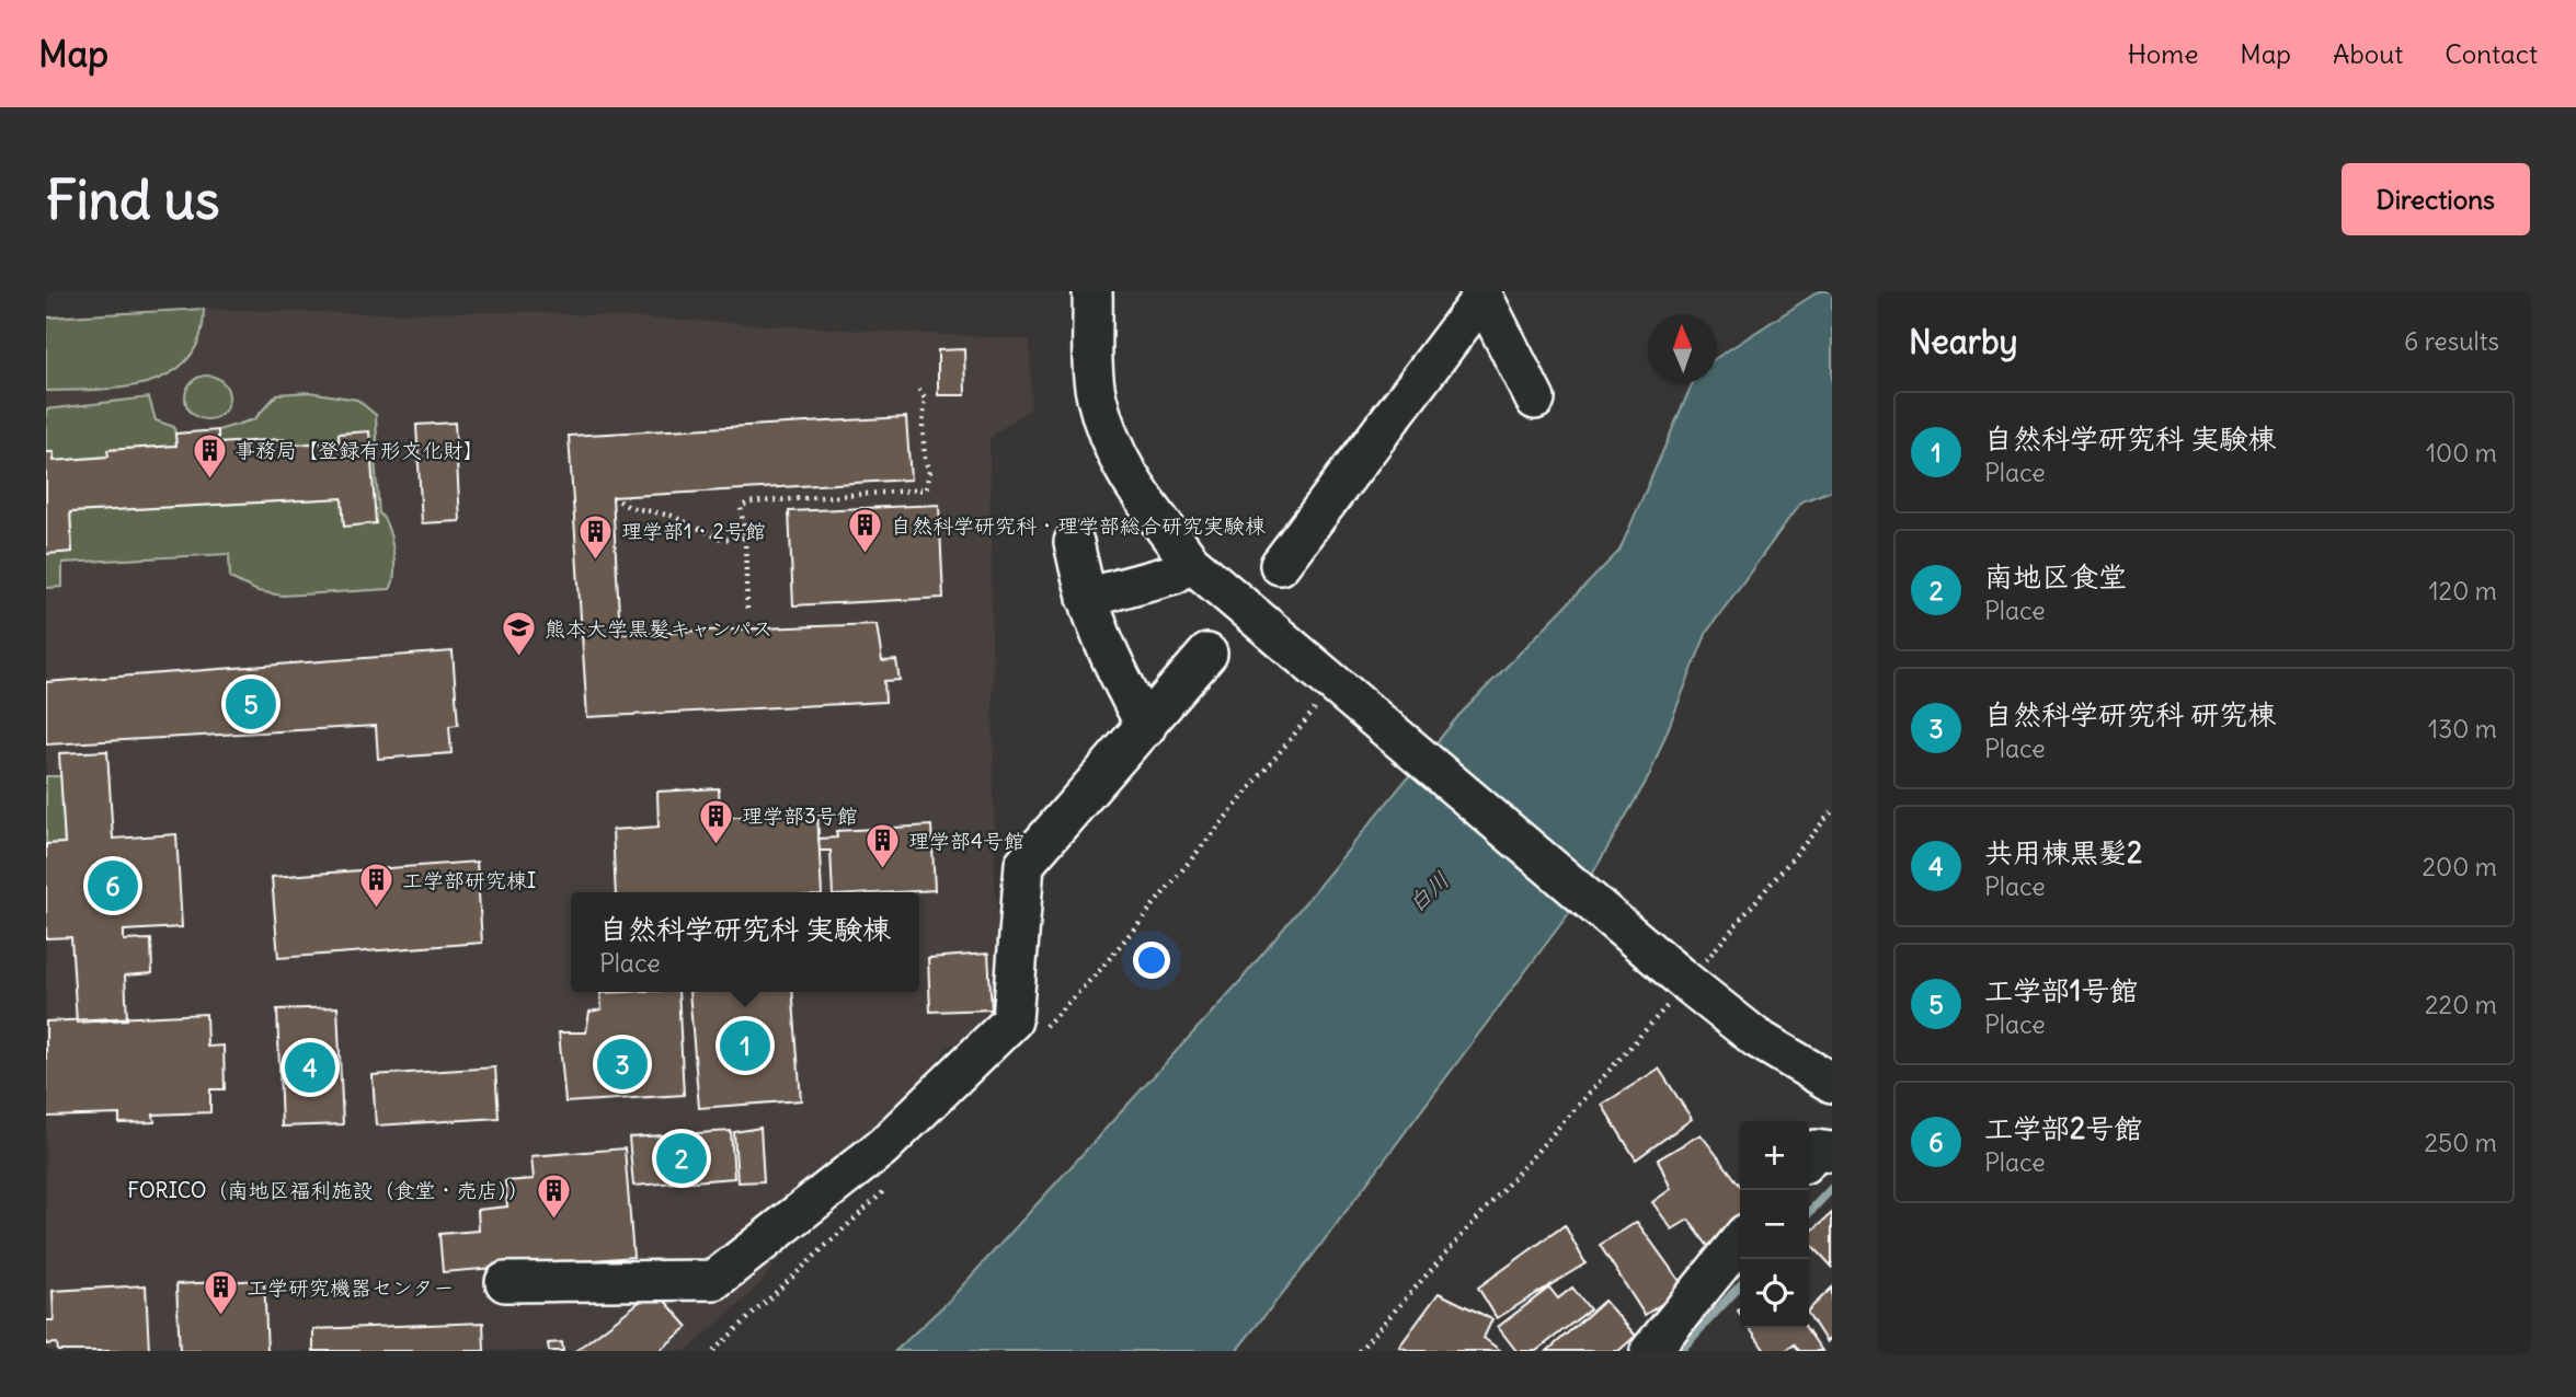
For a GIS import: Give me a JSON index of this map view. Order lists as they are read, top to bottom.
{
  "water": ["白川"],
  "places": {
    "building": [
      "事務局【登録有形文化財】",
      "自然科学研究科・理学部総合研究実験棟",
      "理学部1・2号館",
      "理学部3号館",
      "理学部4号館",
      "工学部研究棟I",
      "FORICO（南地区福利施設（食堂・売店））",
      "工学研究機器センター"
    ],
    "school or university": ["熊本大学黒髪キャンパス"]
  },
  "north": "top",
  "page": {
    "header": "Map",
    "nav": [
      "Home",
      "Map",
      "About",
      "Contact"
    ],
    "buttons": "Directions",
    "title": "Find us",
    "heading": ["Nearby", "6 results"],
    "list": [
      {
        "mark": "1",
        "name": "自然科学研究科 実験棟",
        "note": "Place",
        "value": "100 m"
      },
      {
        "mark": "2",
        "name": "南地区食堂",
        "note": "Place",
        "value": "120 m"
      },
      {
        "mark": "3",
        "name": "自然科学研究科 研究棟",
        "note": "Place",
        "value": "130 m"
      },
      {
        "mark": "4",
        "name": "共用棟黒髪2",
        "note": "Place",
        "value": "200 m"
      },
      {
        "mark": "5",
        "name": "工学部1号館",
        "note": "Place",
        "value": "220 m"
      },
      {
        "mark": "6",
        "name": "工学部2号館",
        "note": "Place",
        "value": "250 m"
      }
    ],
    "pins": [
      "5",
      "6",
      "1",
      "3",
      "4",
      "2"
    ],
    "popup": ["自然科学研究科 実験棟", "Place"],
    "map_buttons": ["+", "−"]
  }
}
